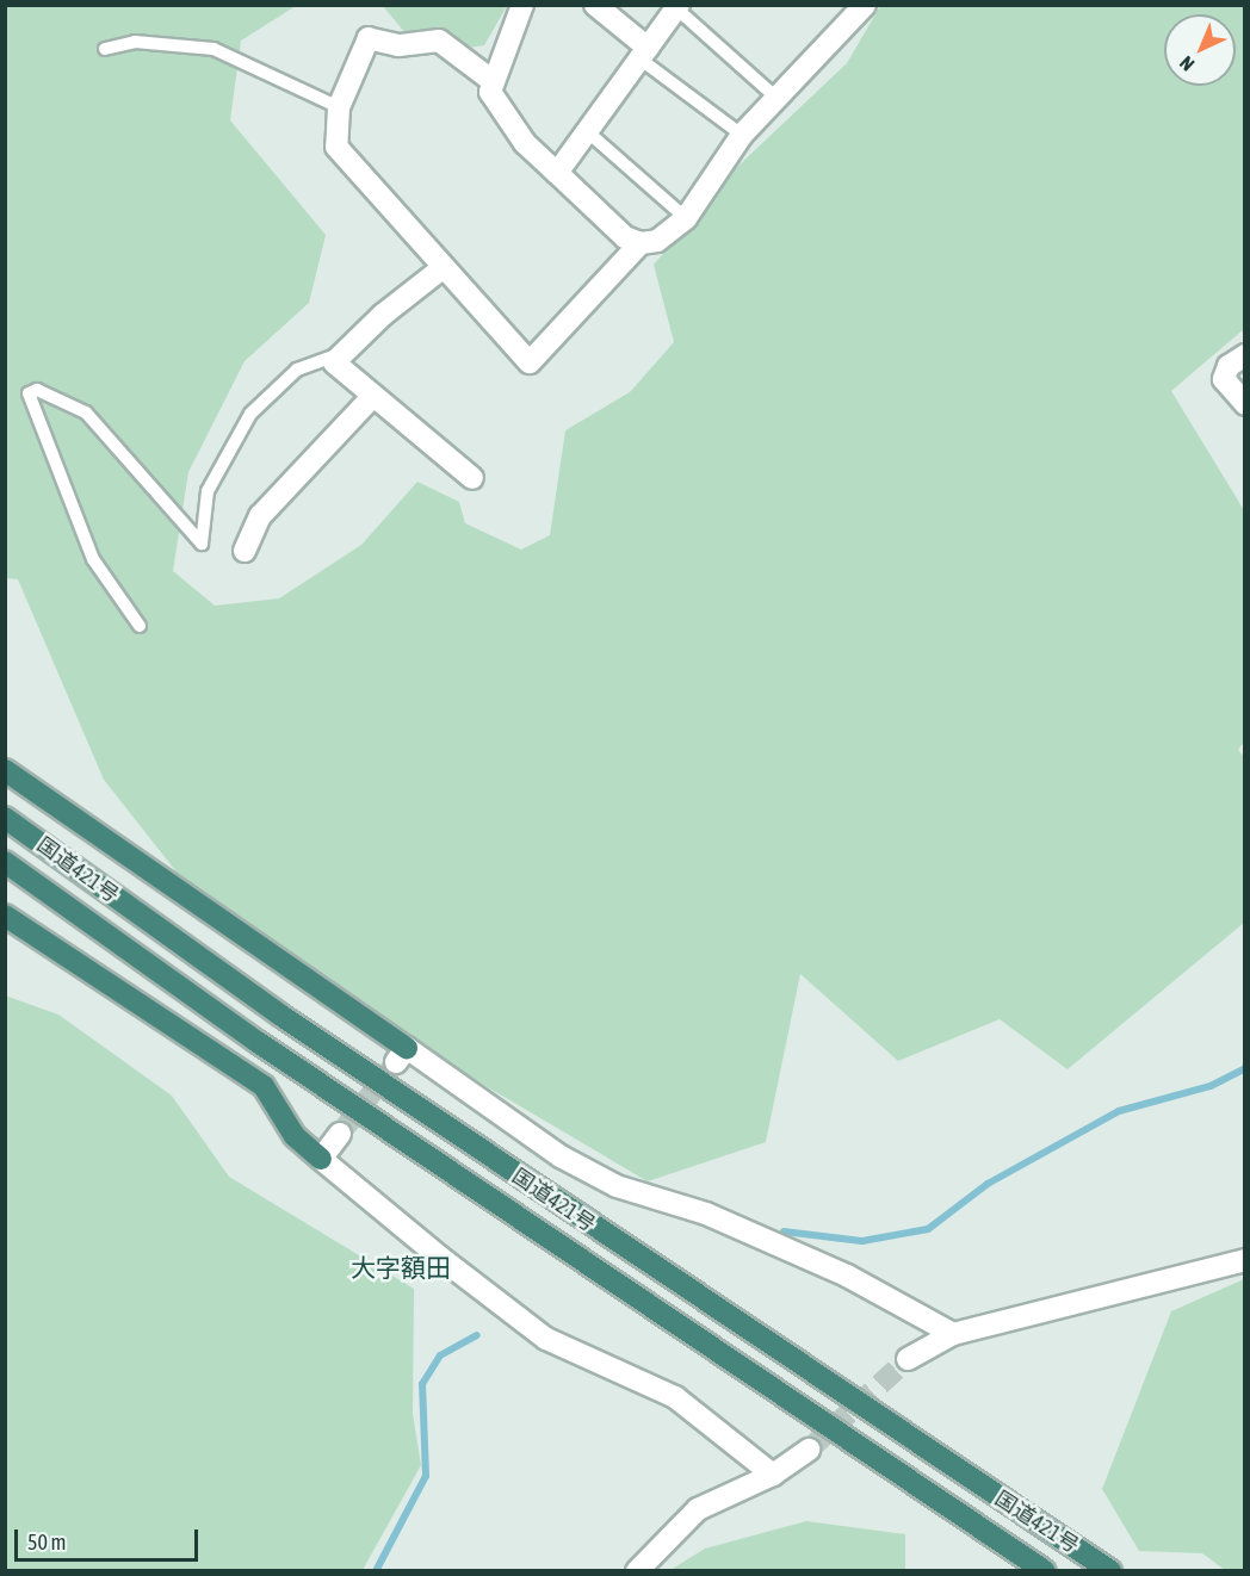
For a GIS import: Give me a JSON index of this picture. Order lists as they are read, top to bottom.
{
  "streets": {
    "highway": ["国道421号"]
  },
  "districts": ["大字額田"],
  "scale_bar": "50 m",
  "north": "bottom left"
}
